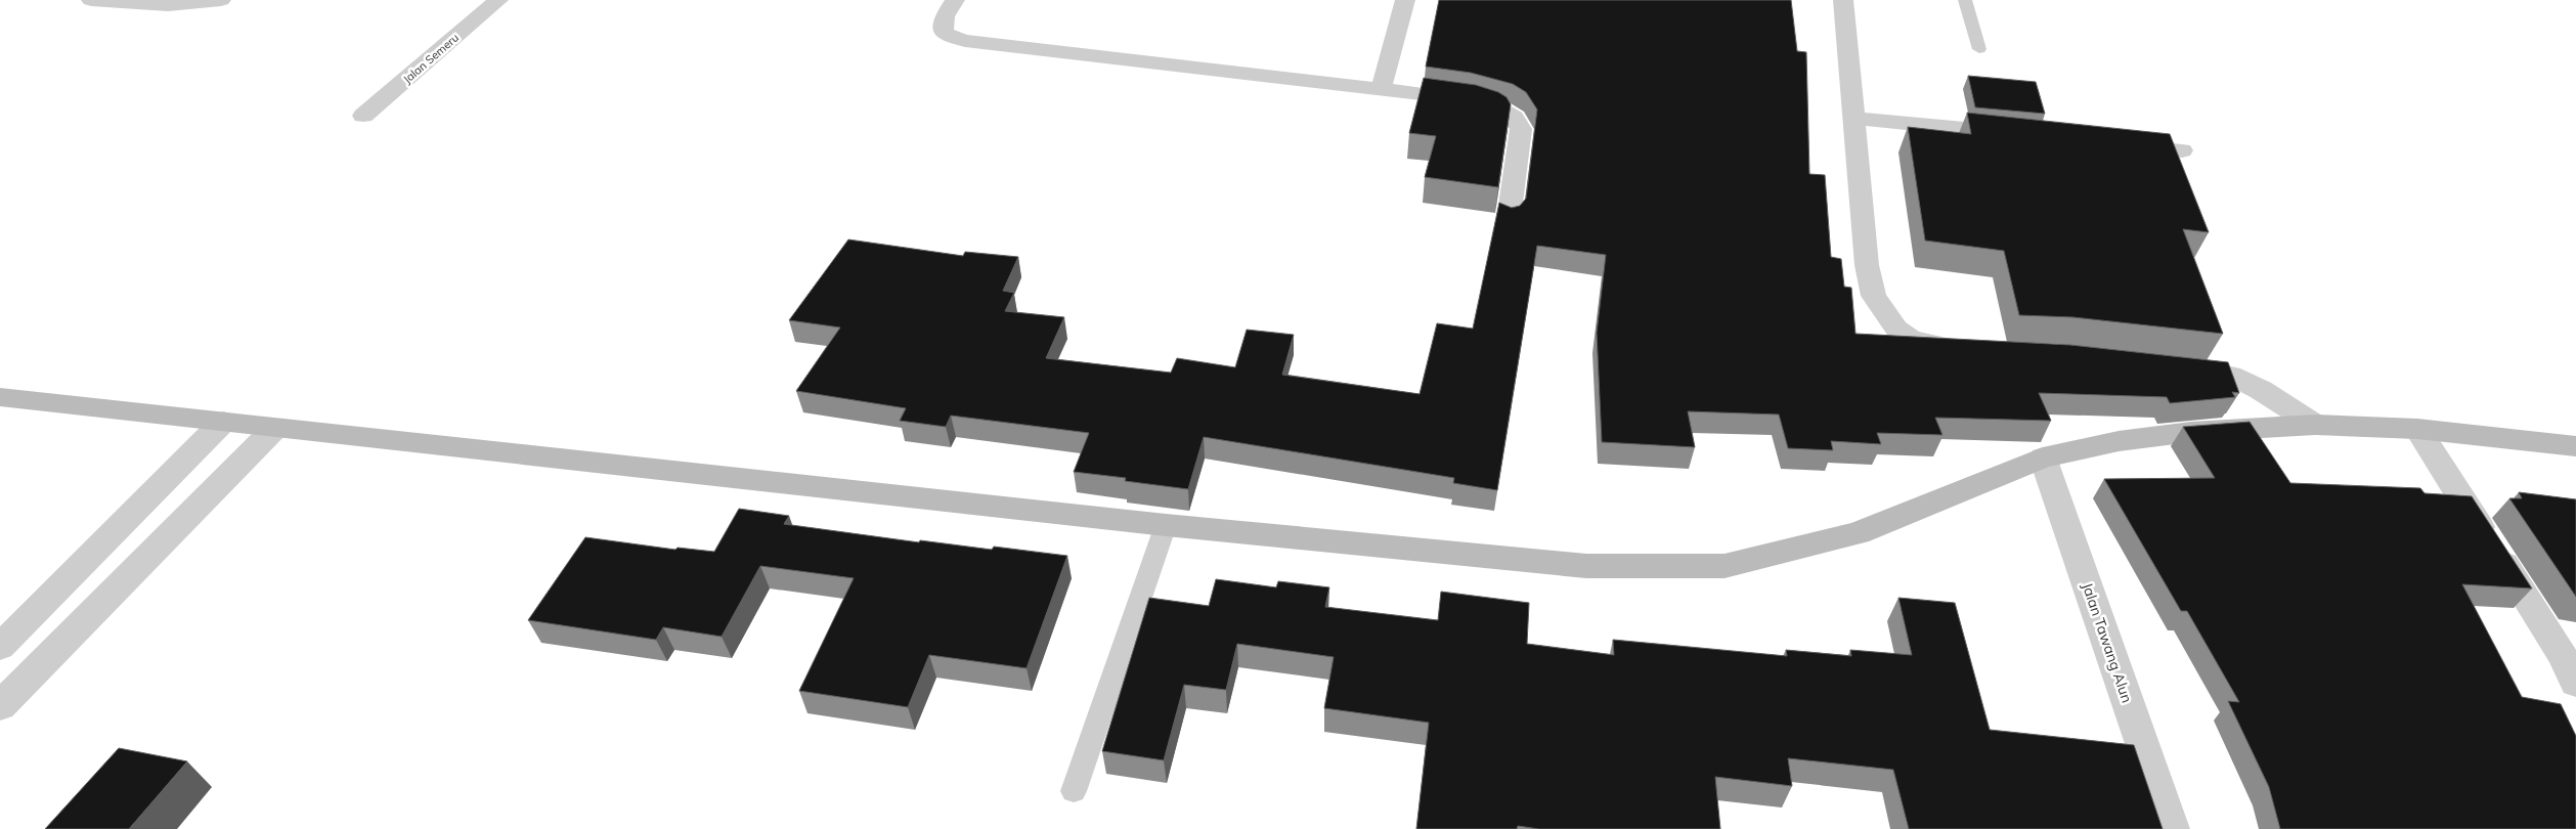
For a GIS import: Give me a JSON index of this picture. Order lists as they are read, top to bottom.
{
  "streets": {
    "street": ["Jalan Semeru", "Jalan Tawang Alun"]
  }
}
